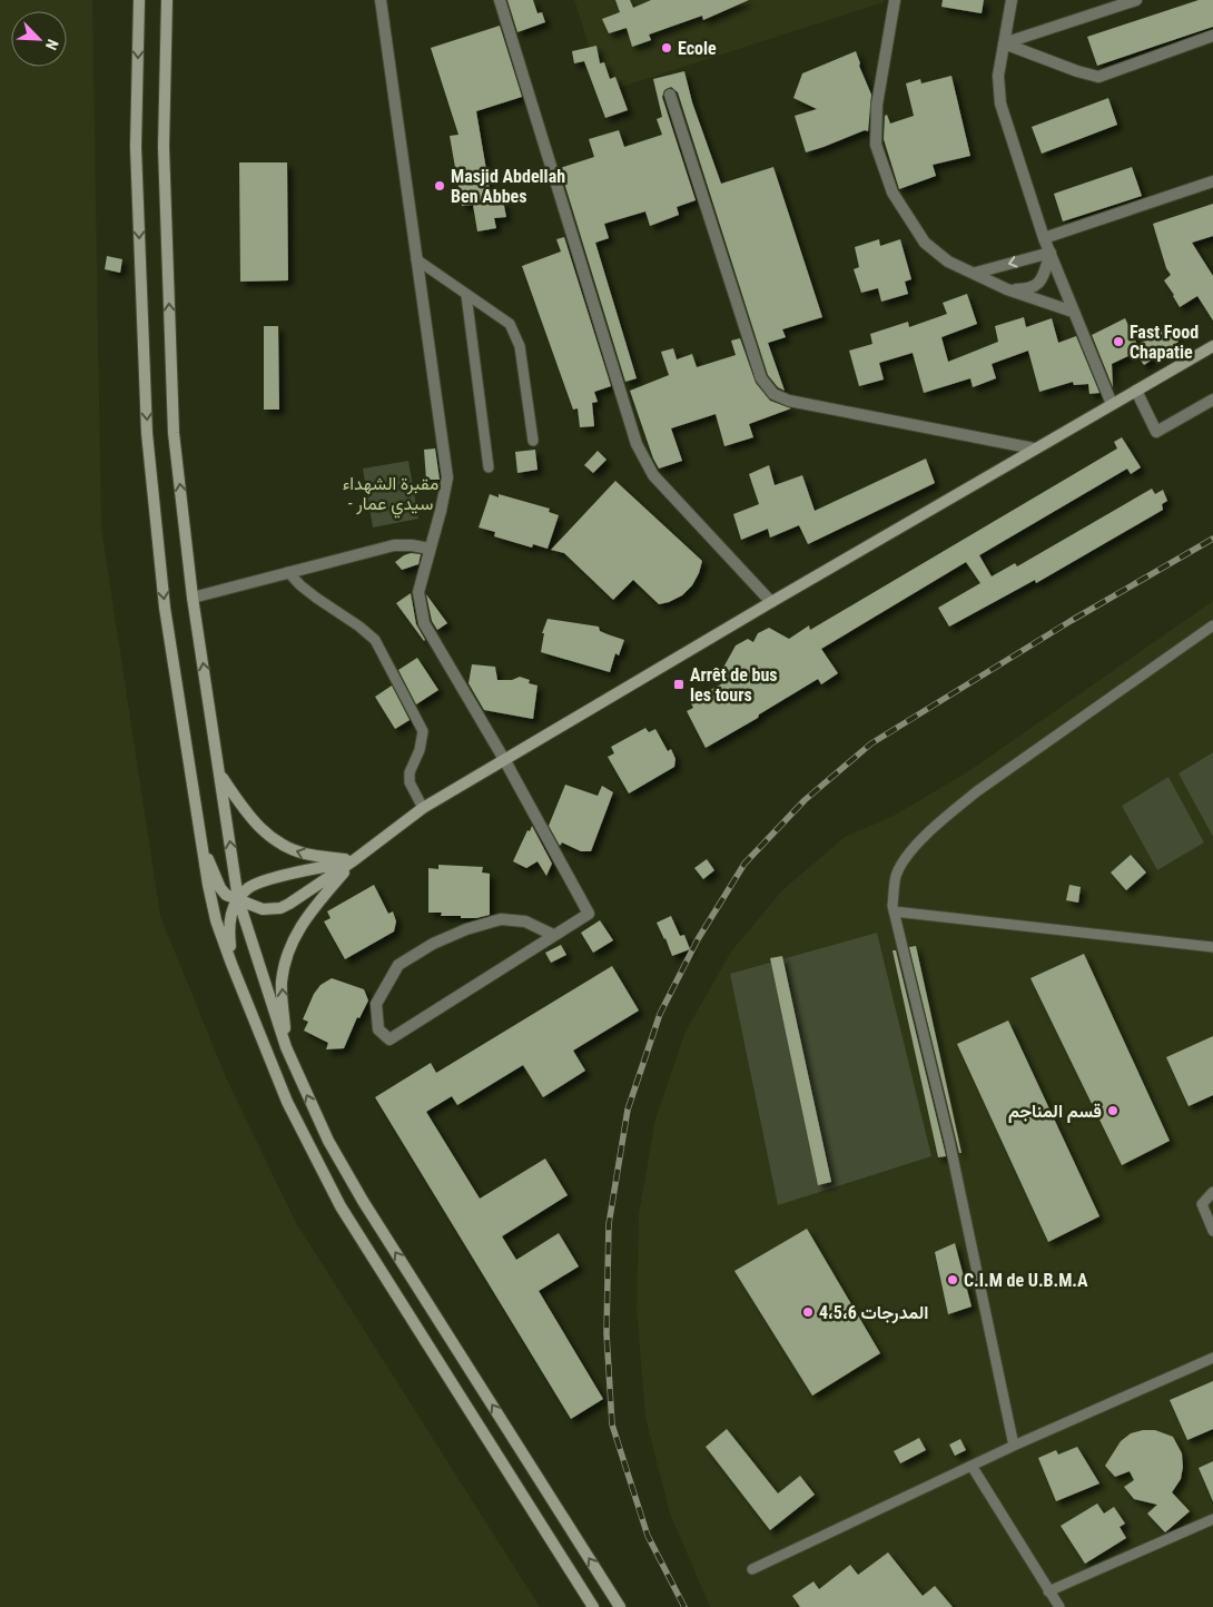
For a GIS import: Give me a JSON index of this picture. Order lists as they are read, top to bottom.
{
  "parks": ["مقبرة الشهداء - سيدي عمار"],
  "places": {
    "other": [
      "Ecole",
      "Masjid Abdellah Ben Abbes",
      "Fast Food Chapatie",
      "قسم المناجم",
      "C.I.M de U.B.M.A",
      "المدرجات 4،5،6"
    ],
    "transit": ["Arrêt de bus les tours"]
  },
  "north": "bottom right"
}
